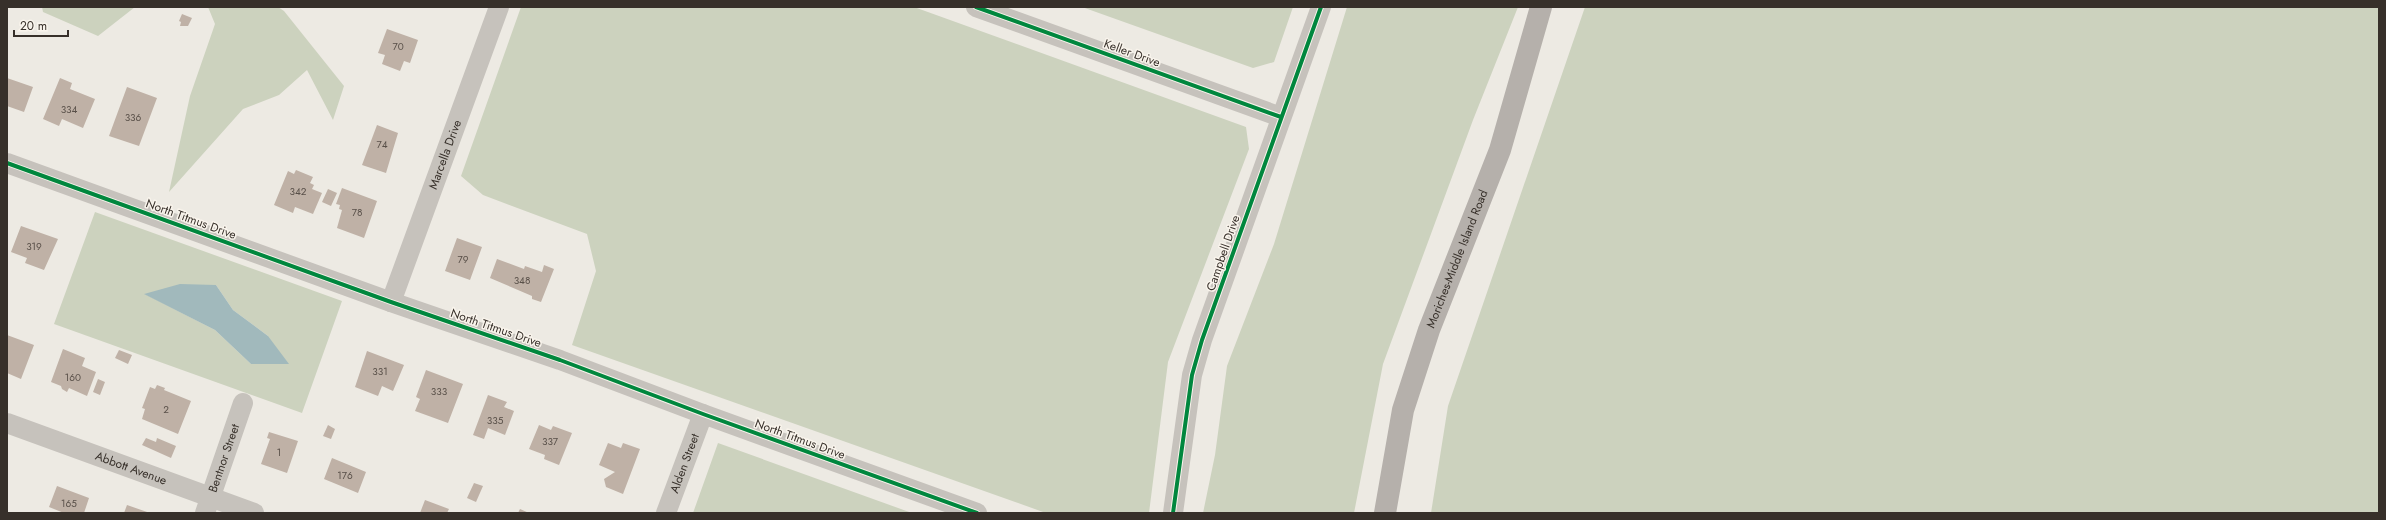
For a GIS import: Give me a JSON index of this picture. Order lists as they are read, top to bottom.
{
  "streets": {
    "main road": ["Moriches-Middle Island Road"],
    "street": [
      "Keller Drive",
      "Marcella Drive",
      "North Titmus Drive",
      "Campbell Drive",
      "Bentnor Street",
      "Alden Street",
      "Abbott Avenue"
    ]
  },
  "crossings": [
    ["Keller Drive", "Campbell Drive"],
    ["Marcella Drive", "North Titmus Drive"],
    ["North Titmus Drive", "Alden Street"],
    ["Bentnor Street", "Abbott Avenue"]
  ],
  "house_numbers": [
    "70",
    "334",
    "336",
    "74",
    "342",
    "78",
    "319",
    "79",
    "348",
    "331",
    "160",
    "333",
    "2",
    "335",
    "337",
    "1",
    "176",
    "165"
  ],
  "scale_bar": "20 m"
}
